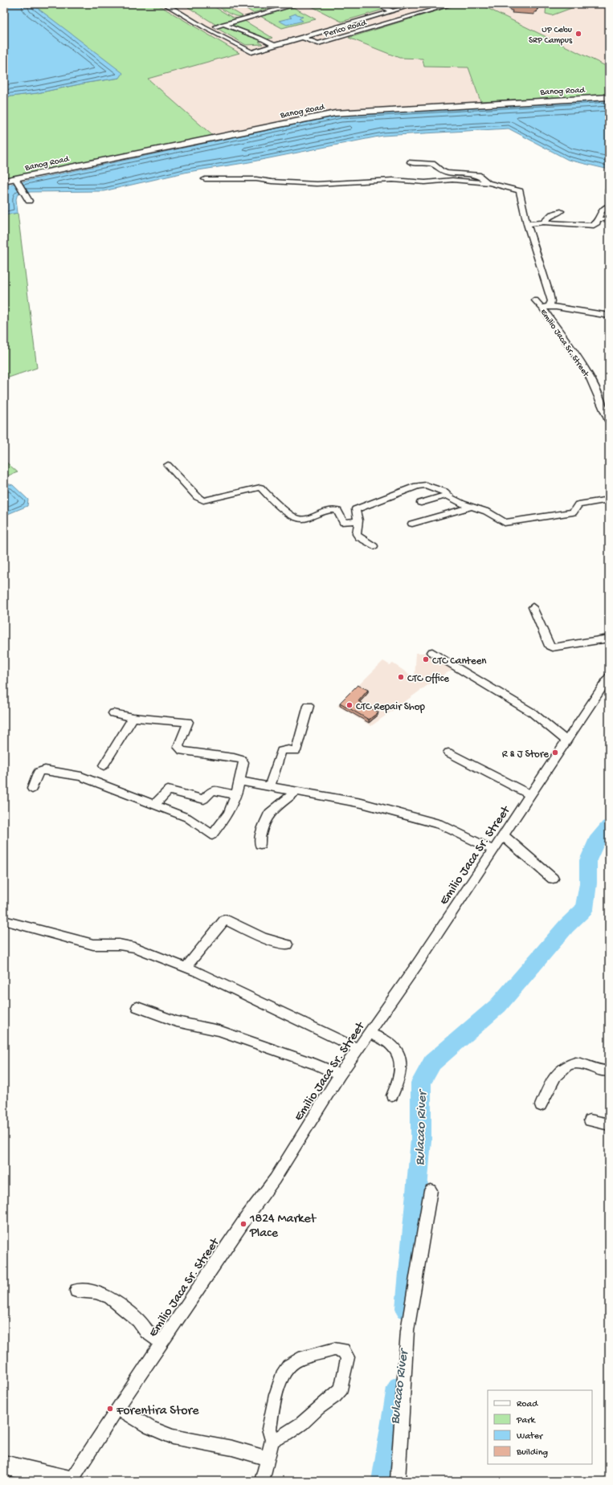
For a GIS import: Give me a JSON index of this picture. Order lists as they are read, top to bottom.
{
  "streets": {
    "street": ["Perico Road", "Banog Road", "Emilio Jaca Sr. Street"]
  },
  "water": ["Bulacao River"],
  "places": [
    "UP Cebu SRP Campus",
    "CTC Canteen",
    "CTC Office",
    "CTC Repair Shop",
    "R & J Store",
    "1824 Market Place",
    "Forentira Store"
  ],
  "legend": [
    "Road",
    "Park",
    "Water",
    "Building"
  ]
}
